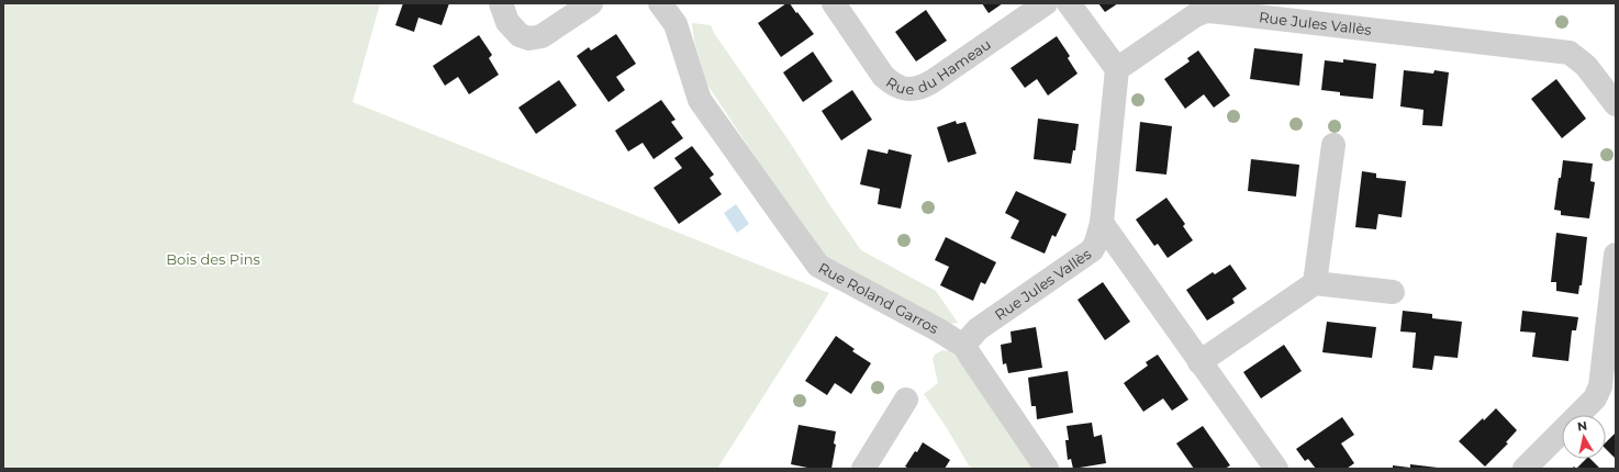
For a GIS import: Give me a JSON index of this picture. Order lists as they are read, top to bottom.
{
  "streets": {
    "street": ["Rue Jules Vallès", "Rue du Hameau", "Rue Roland Garros"]
  },
  "crossings": [
    ["Rue Jules Vallès", "Rue Roland Garros"]
  ],
  "parks": ["Bois des Pins"],
  "north": "top"
}
